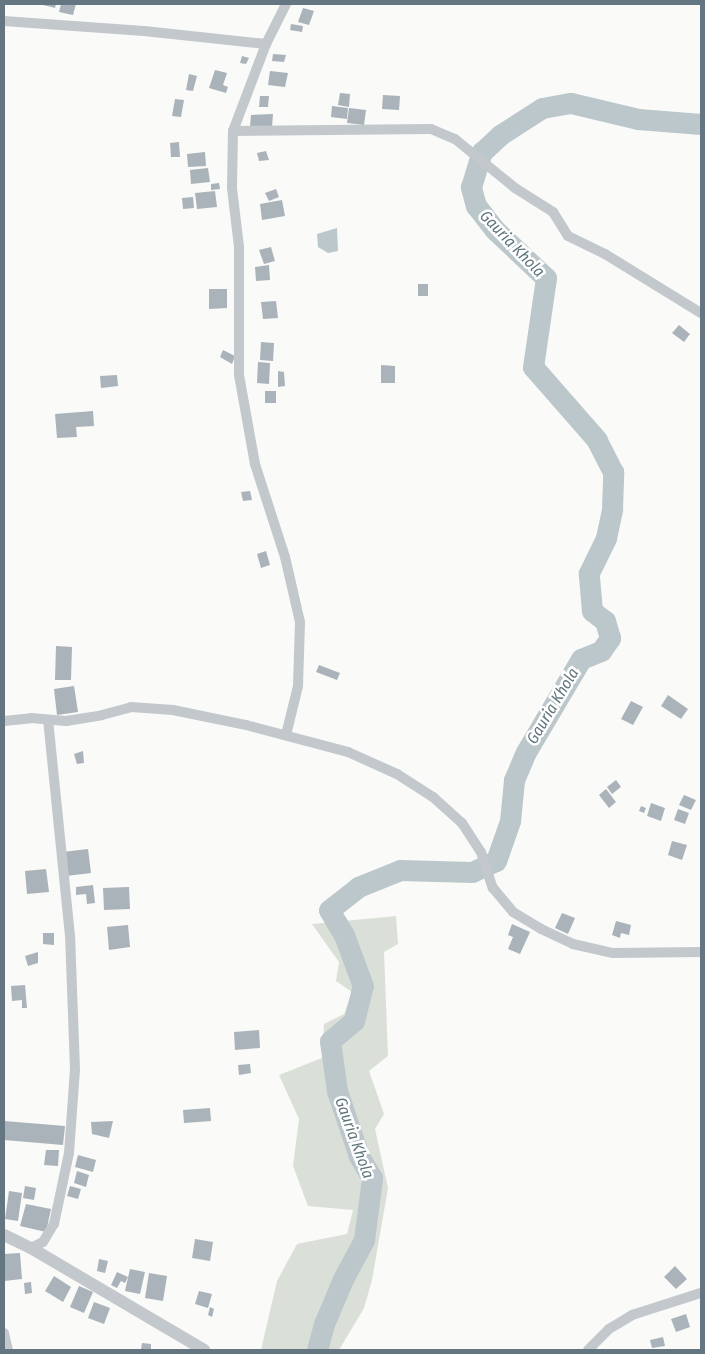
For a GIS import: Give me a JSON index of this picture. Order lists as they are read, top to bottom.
{
  "water": ["Gauria Khola"]
}
